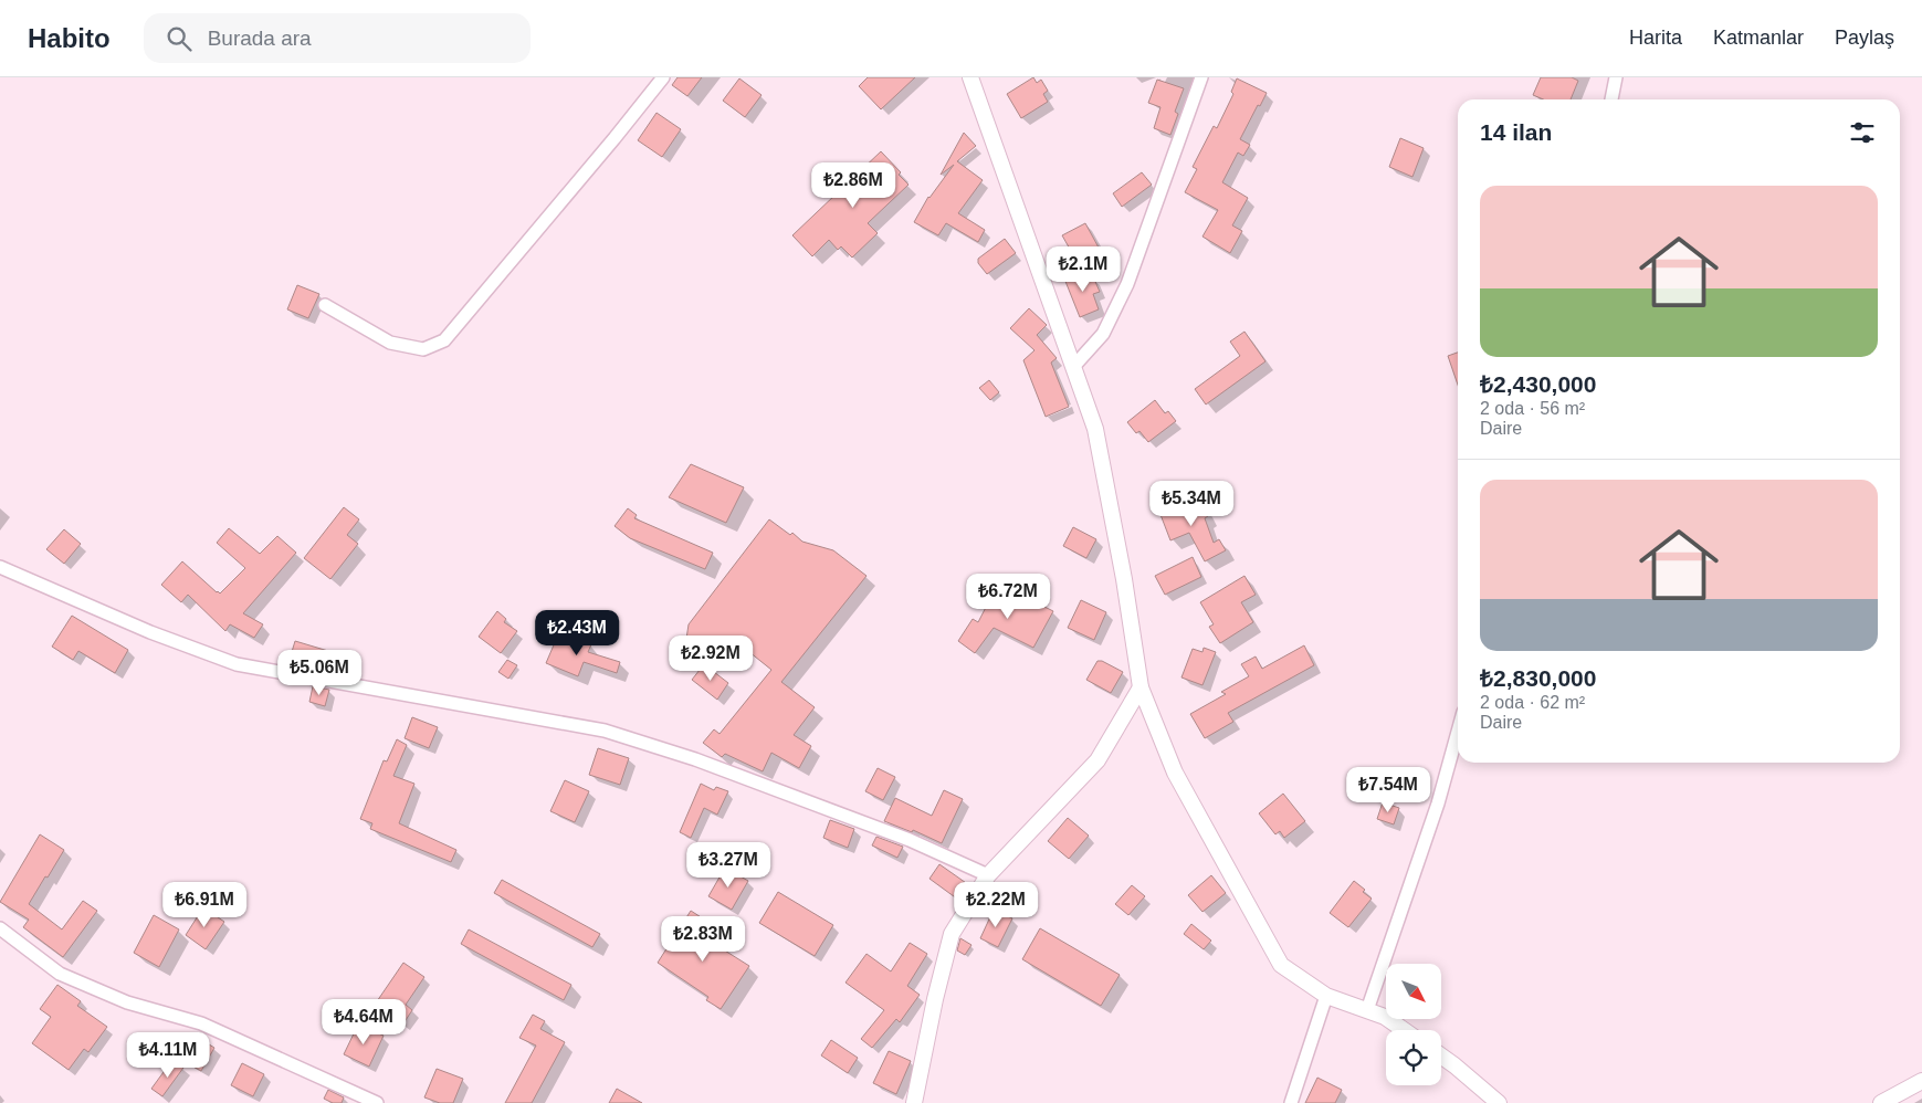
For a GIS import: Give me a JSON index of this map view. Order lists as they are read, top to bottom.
{
  "north": "bottom right",
  "page": {
    "header": "Habito",
    "search": "Burada ara",
    "nav": ["Harita", "Katmanlar", "Paylaş"],
    "heading": "14 ilan",
    "price": [
      "₺2.86M",
      "₺2.1M",
      "₺5.34M",
      "₺6.72M",
      "₺2.43M",
      "₺2.92M",
      "₺5.06M",
      "₺7.54M",
      "₺3.27M",
      "₺6.91M",
      "₺2.22M",
      "₺2.83M",
      "₺4.64M",
      "₺4.11M"
    ],
    "list": [
      {
        "name": "₺2,430,000",
        "note": "2 oda · 56 m² · Daire"
      },
      {
        "name": "₺2,830,000",
        "note": "2 oda · 62 m² · Daire"
      }
    ]
  }
}
